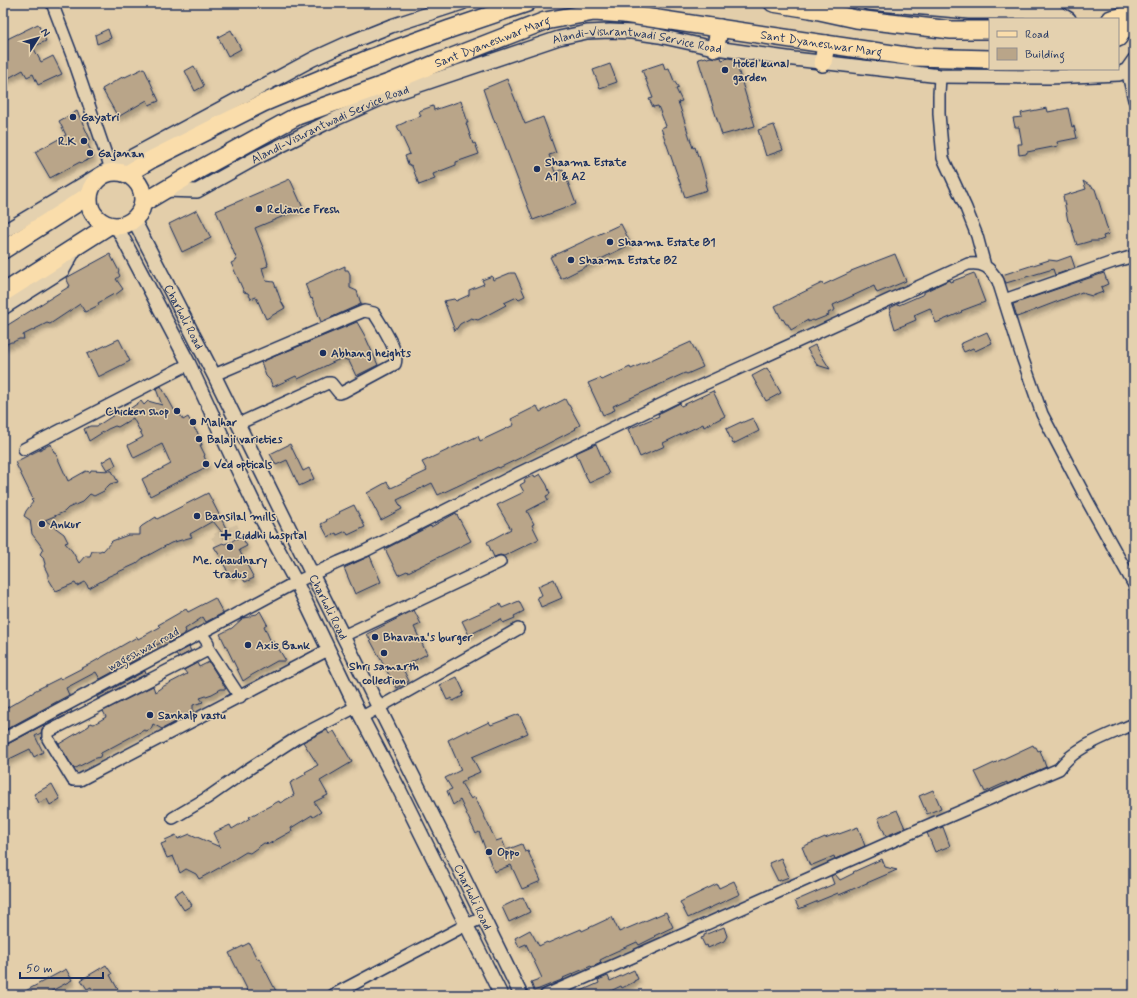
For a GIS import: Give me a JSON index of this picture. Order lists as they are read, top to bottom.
{
  "streets": {
    "main road": ["Sant Dyaneshwar Marg"],
    "street": ["Alandi-Vishrantwadi Service Road", "Charholi Road", "wageshwar road"]
  },
  "crossings": [
    ["Sant Dyaneshwar Marg", "Alandi-Vishrantwadi Service Road"],
    ["Sant Dyaneshwar Marg", "Charholi Road"],
    ["Charholi Road", "wageshwar road"]
  ],
  "places": {
    "other": [
      "Hotel kunal garden",
      "Gayatri",
      "R.K",
      "Gajanan",
      "Shaama Estate A1 & A2",
      "Reliance Fresh",
      "Shaama Estate B1",
      "Shaama Estate B2",
      "Abhang heights",
      "Chicken shop",
      "Malhar",
      "Balaji varieties",
      "Ved opticals",
      "Bansilal mills",
      "Ankur",
      "Me. chaudhary tradus",
      "Bhavana's burger",
      "Axis Bank",
      "Shri samarth collection",
      "Sankalp vastu",
      "Oppo"
    ],
    "health": ["Riddhi hospital"]
  },
  "legend": ["Road", "Building"],
  "scale_bar": "50 m",
  "north": "top right"
}
